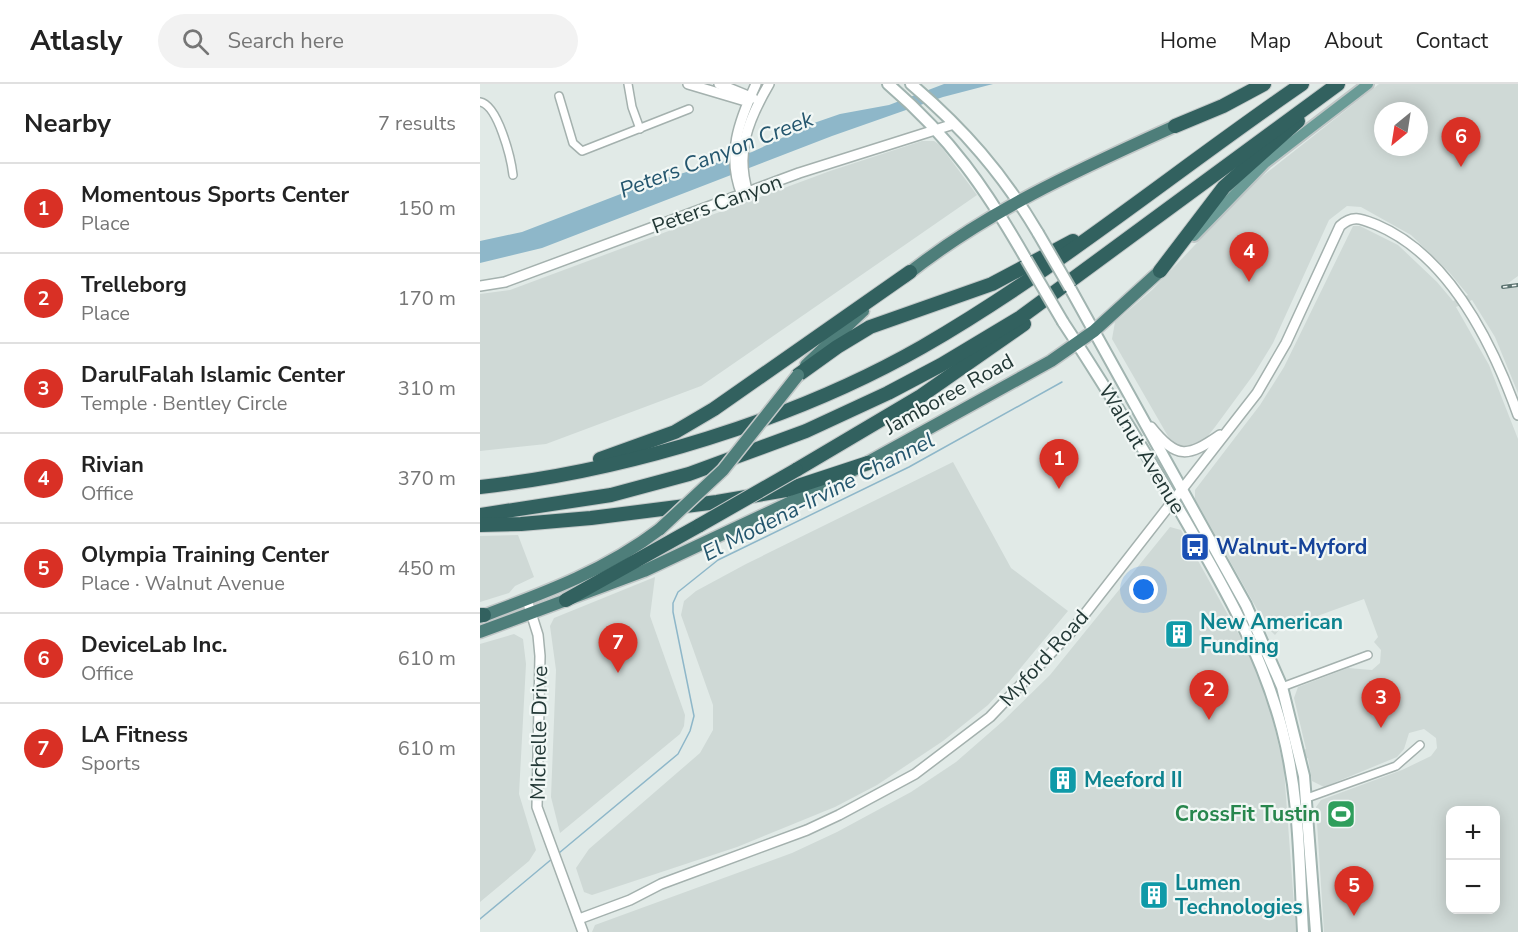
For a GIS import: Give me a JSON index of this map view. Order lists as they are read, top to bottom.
{
  "streets": {
    "highway": ["Jamboree Road"],
    "main road": ["Walnut Avenue"],
    "street": ["Peters Canyon", "Myford Road", "Michelle Drive"]
  },
  "crossings": [
    ["Peters Canyon", "Walnut Avenue"],
    ["Jamboree Road", "Walnut Avenue"],
    ["Jamboree Road", "Michelle Drive"],
    ["Walnut Avenue", "Myford Road"],
    ["Myford Road", "Michelle Drive"]
  ],
  "water": ["Peters Canyon Creek", "El Modena-Irvine Channel"],
  "places": {
    "bus stop": ["Walnut-Myford"],
    "building": ["New American Funding", "Meeford II", "Lumen Technologies"],
    "sports": ["CrossFit Tustin"]
  },
  "north": "bottom left",
  "page": {
    "header": "Atlasly",
    "search": "Search here",
    "nav": [
      "Home",
      "Map",
      "About",
      "Contact"
    ],
    "heading": ["Nearby", "7 results"],
    "pins": [
      "6",
      "4",
      "1",
      "7",
      "2",
      "3",
      "5"
    ],
    "list": [
      {
        "mark": "1",
        "name": "Momentous Sports Center",
        "note": "Place",
        "value": "150 m"
      },
      {
        "mark": "2",
        "name": "Trelleborg",
        "note": "Place",
        "value": "170 m"
      },
      {
        "mark": "3",
        "name": "DarulFalah Islamic Center",
        "note": "Temple · Bentley Circle",
        "value": "310 m"
      },
      {
        "mark": "4",
        "name": "Rivian",
        "note": "Office",
        "value": "370 m"
      },
      {
        "mark": "5",
        "name": "Olympia Training Center",
        "note": "Place · Walnut Avenue",
        "value": "450 m"
      },
      {
        "mark": "6",
        "name": "DeviceLab Inc.",
        "note": "Office",
        "value": "610 m"
      },
      {
        "mark": "7",
        "name": "LA Fitness",
        "note": "Sports",
        "value": "610 m"
      }
    ],
    "map_buttons": ["+", "−"]
  }
}
